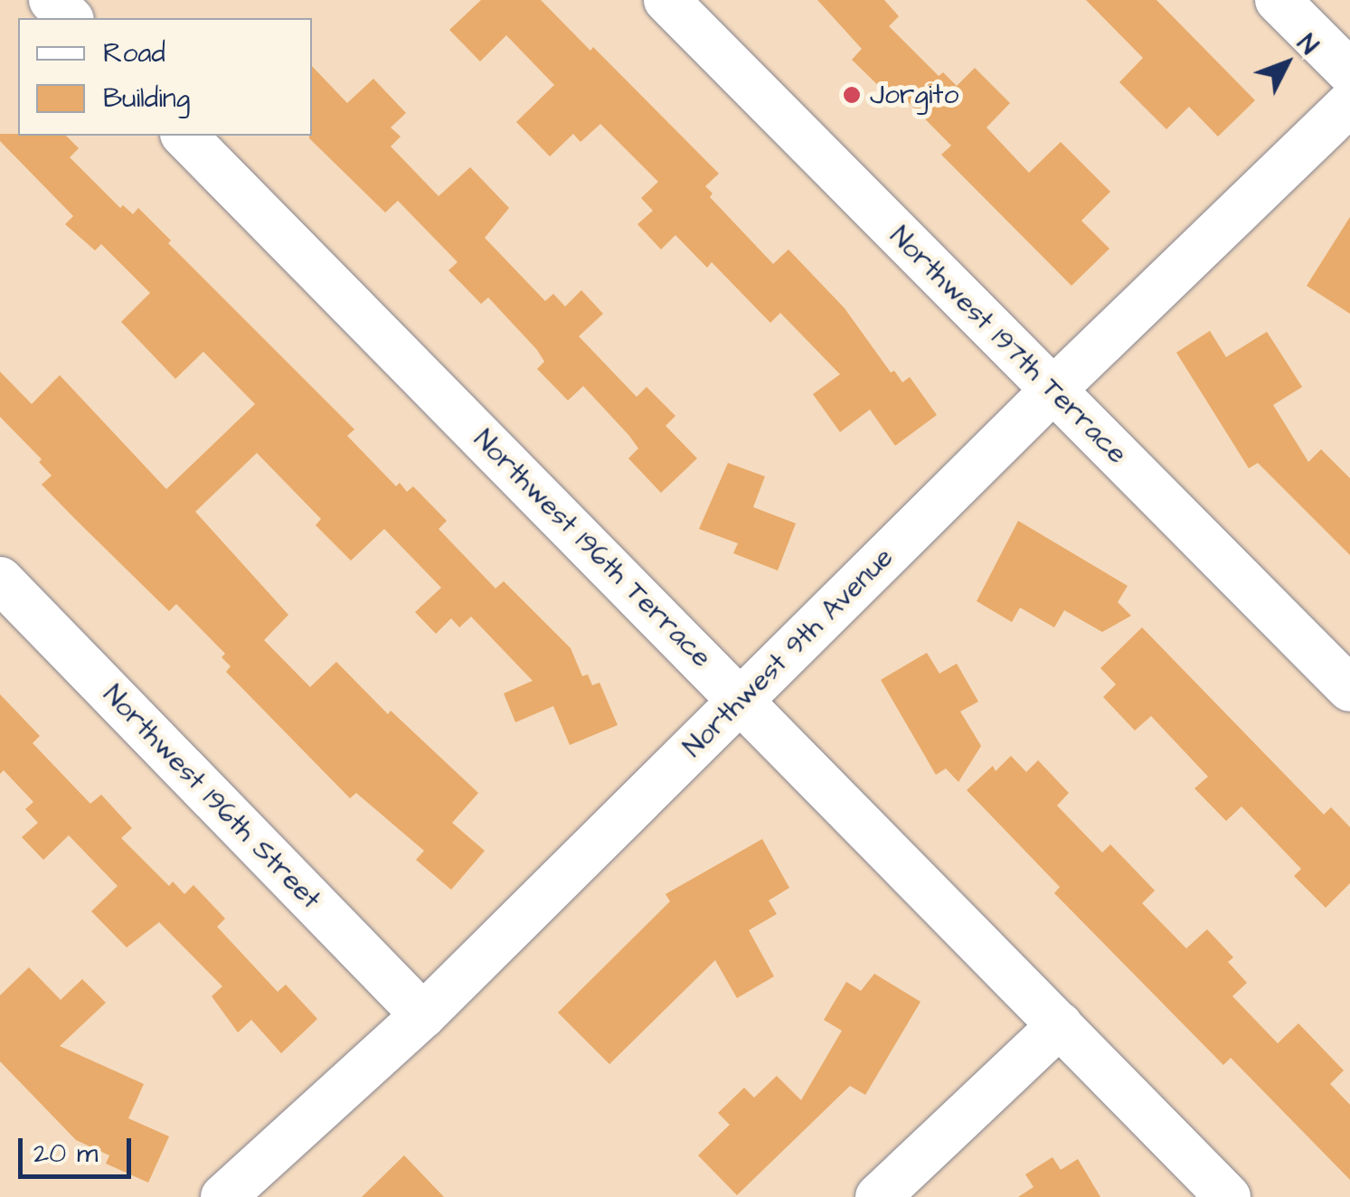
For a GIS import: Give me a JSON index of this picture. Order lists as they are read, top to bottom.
{
  "streets": {
    "street": [
      "Northwest 197th Terrace",
      "Northwest 196th Terrace",
      "Northwest 9th Avenue",
      "Northwest 196th Street"
    ]
  },
  "crossings": [
    ["Northwest 197th Terrace", "Northwest 9th Avenue"],
    ["Northwest 196th Terrace", "Northwest 9th Avenue"],
    ["Northwest 9th Avenue", "Northwest 196th Street"]
  ],
  "places": ["Jorgito"],
  "legend": ["Road", "Building"],
  "scale_bar": "20 m",
  "north": "top right"
}
